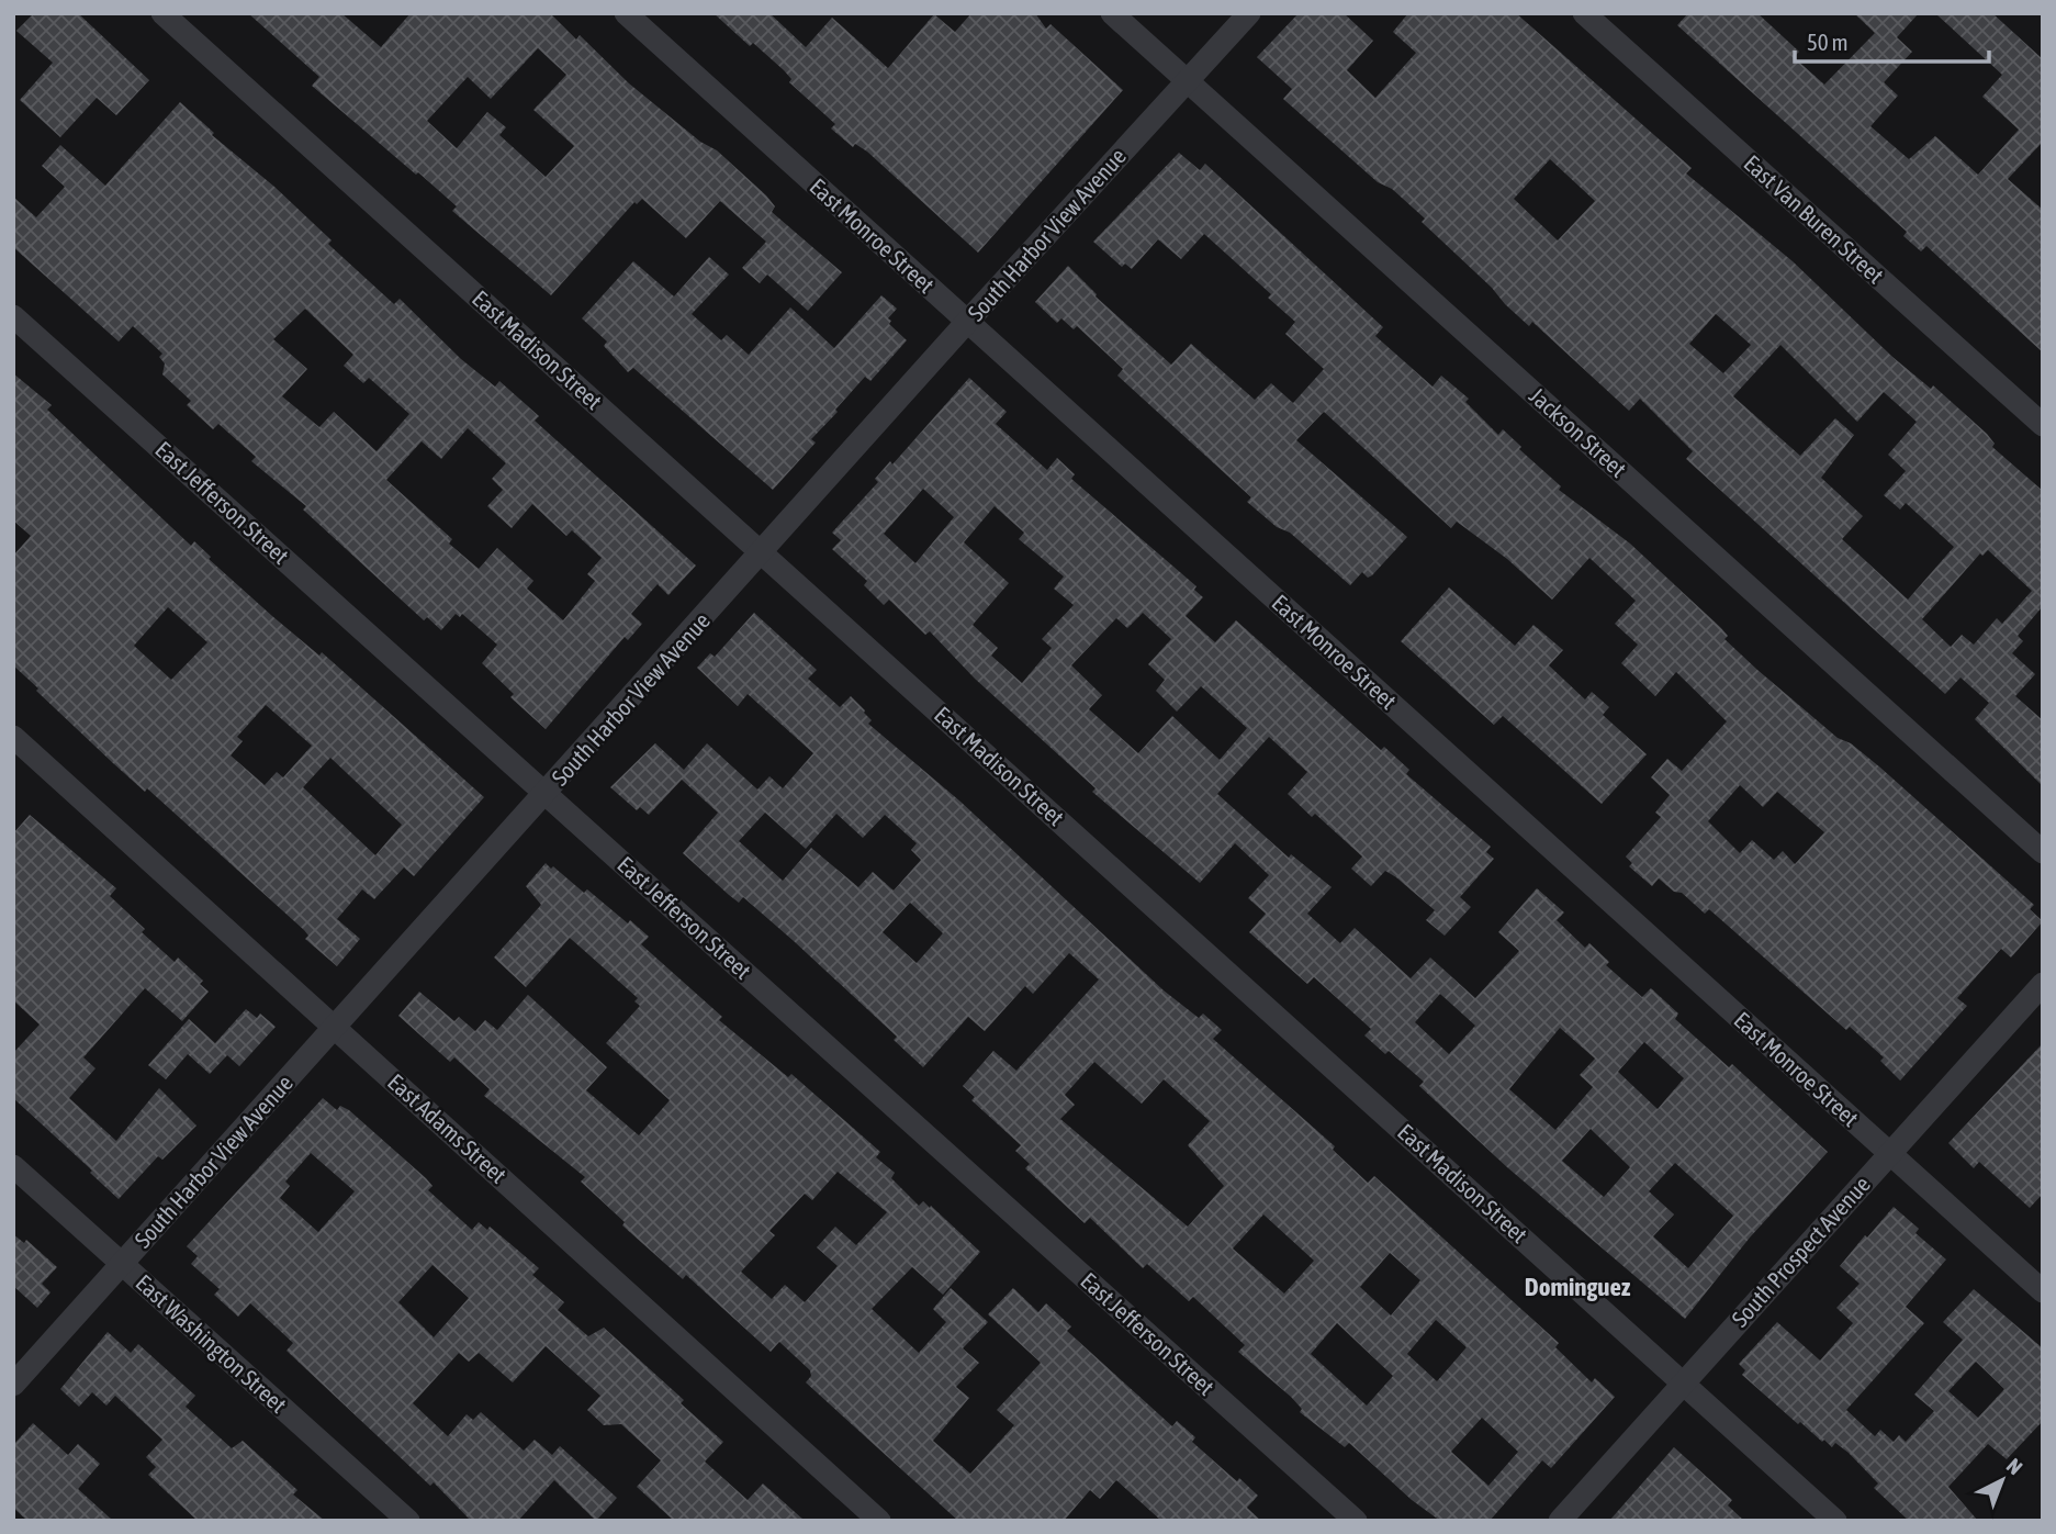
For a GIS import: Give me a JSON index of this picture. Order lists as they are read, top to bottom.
{
  "streets": {
    "street": [
      "East Van Buren Street",
      "South Harbor View Avenue",
      "East Monroe Street",
      "East Madison Street",
      "Jackson Street",
      "East Jefferson Street",
      "East Adams Street",
      "South Prospect Avenue",
      "East Washington Street"
    ]
  },
  "crossings": [
    ["South Harbor View Avenue", "East Monroe Street"],
    ["South Harbor View Avenue", "East Madison Street"],
    ["South Harbor View Avenue", "Jackson Street"],
    ["South Harbor View Avenue", "East Jefferson Street"],
    ["South Harbor View Avenue", "East Adams Street"],
    ["South Harbor View Avenue", "East Washington Street"],
    ["East Monroe Street", "South Prospect Avenue"],
    ["East Madison Street", "South Prospect Avenue"]
  ],
  "districts": ["Dominguez"],
  "scale_bar": "50 m",
  "north": "top right"
}
